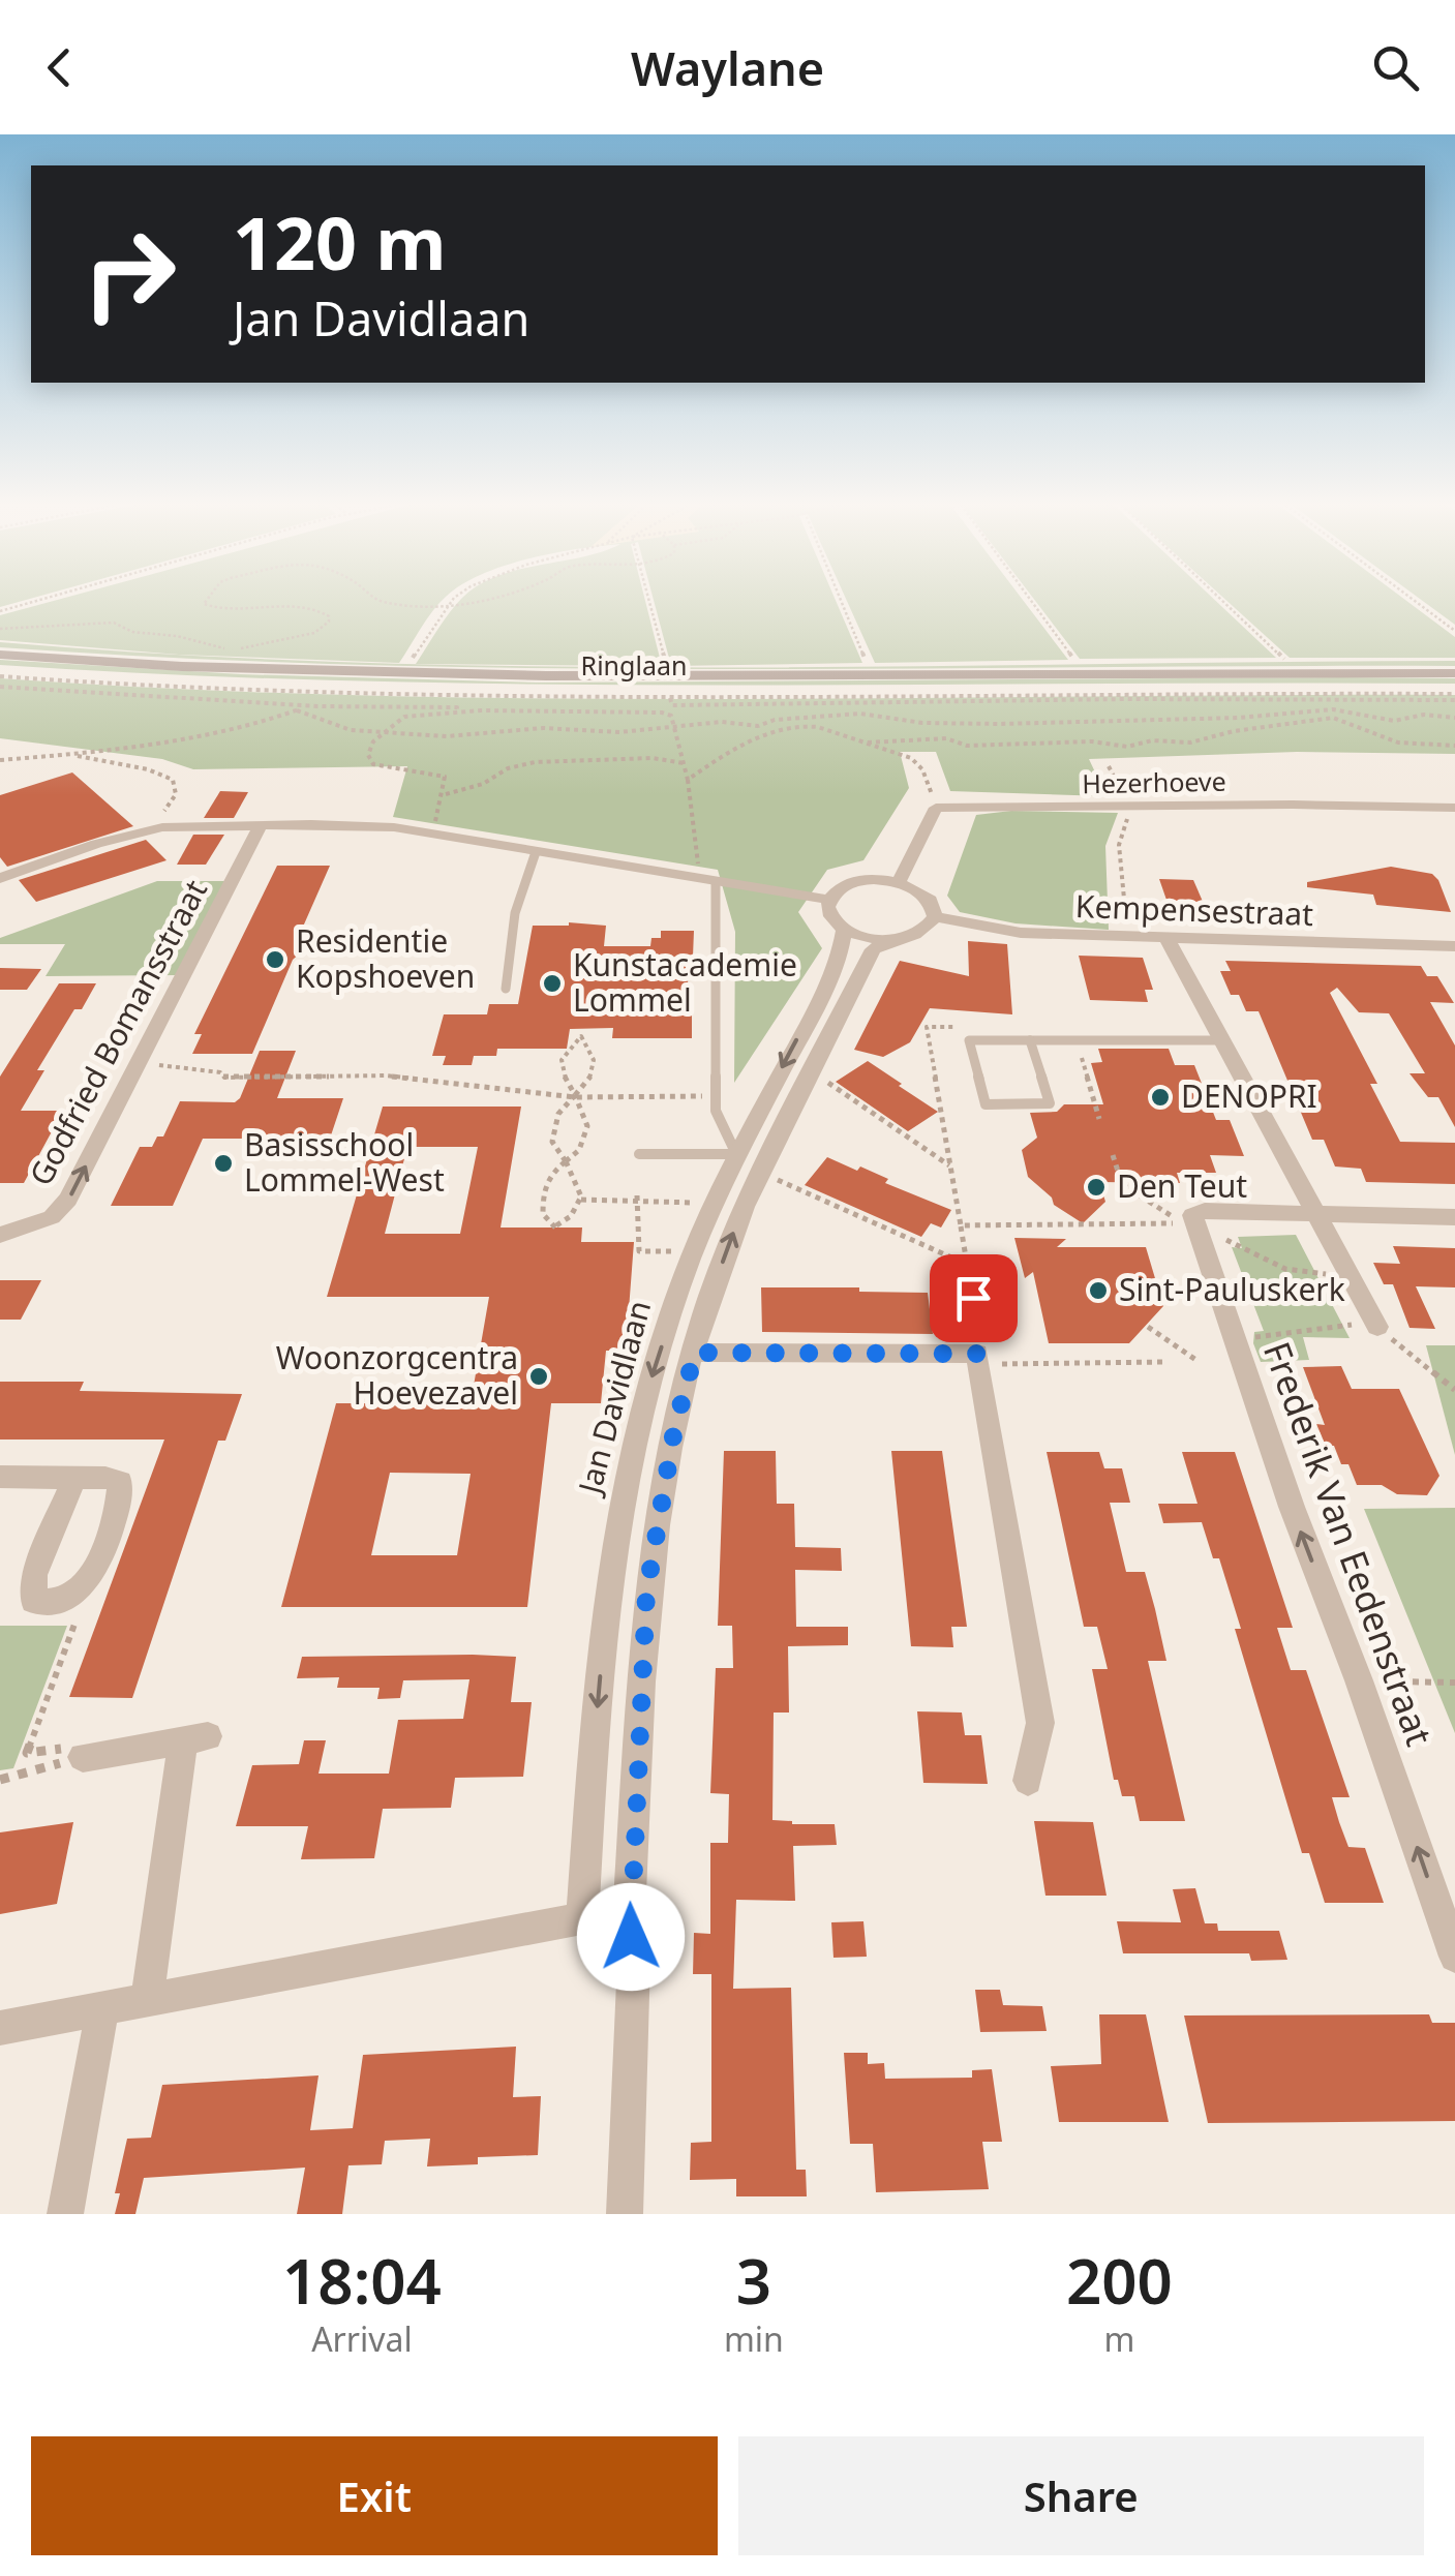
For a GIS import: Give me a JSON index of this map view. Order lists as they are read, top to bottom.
{
  "streets": {
    "main road": ["Ringlaan"],
    "street": [
      "Hezerhoeve",
      "Kempensestraat",
      "Godfried Bomansstraat",
      "Jan Davidlaan",
      "Frederik Van Eedenstraat"
    ]
  },
  "one_way": ["Godfried Bomansstraat", "Frederik Van Eedenstraat"],
  "places": [
    "Residentie Kopshoeven",
    "Kunstacademie Lommel",
    "DENOPRI",
    "Basisschool Lommel-West",
    "Den Teut",
    "Sint-Pauluskerk",
    "Woonzorgcentra Hoevezavel"
  ],
  "page": {
    "header": "Waylane",
    "turn": ["120 m", "Jan Davidlaan"],
    "eta": [
      "18:04",
      "Arrival",
      "3",
      "min",
      "200",
      "m"
    ],
    "buttons": ["Exit", "Share"]
  }
}
